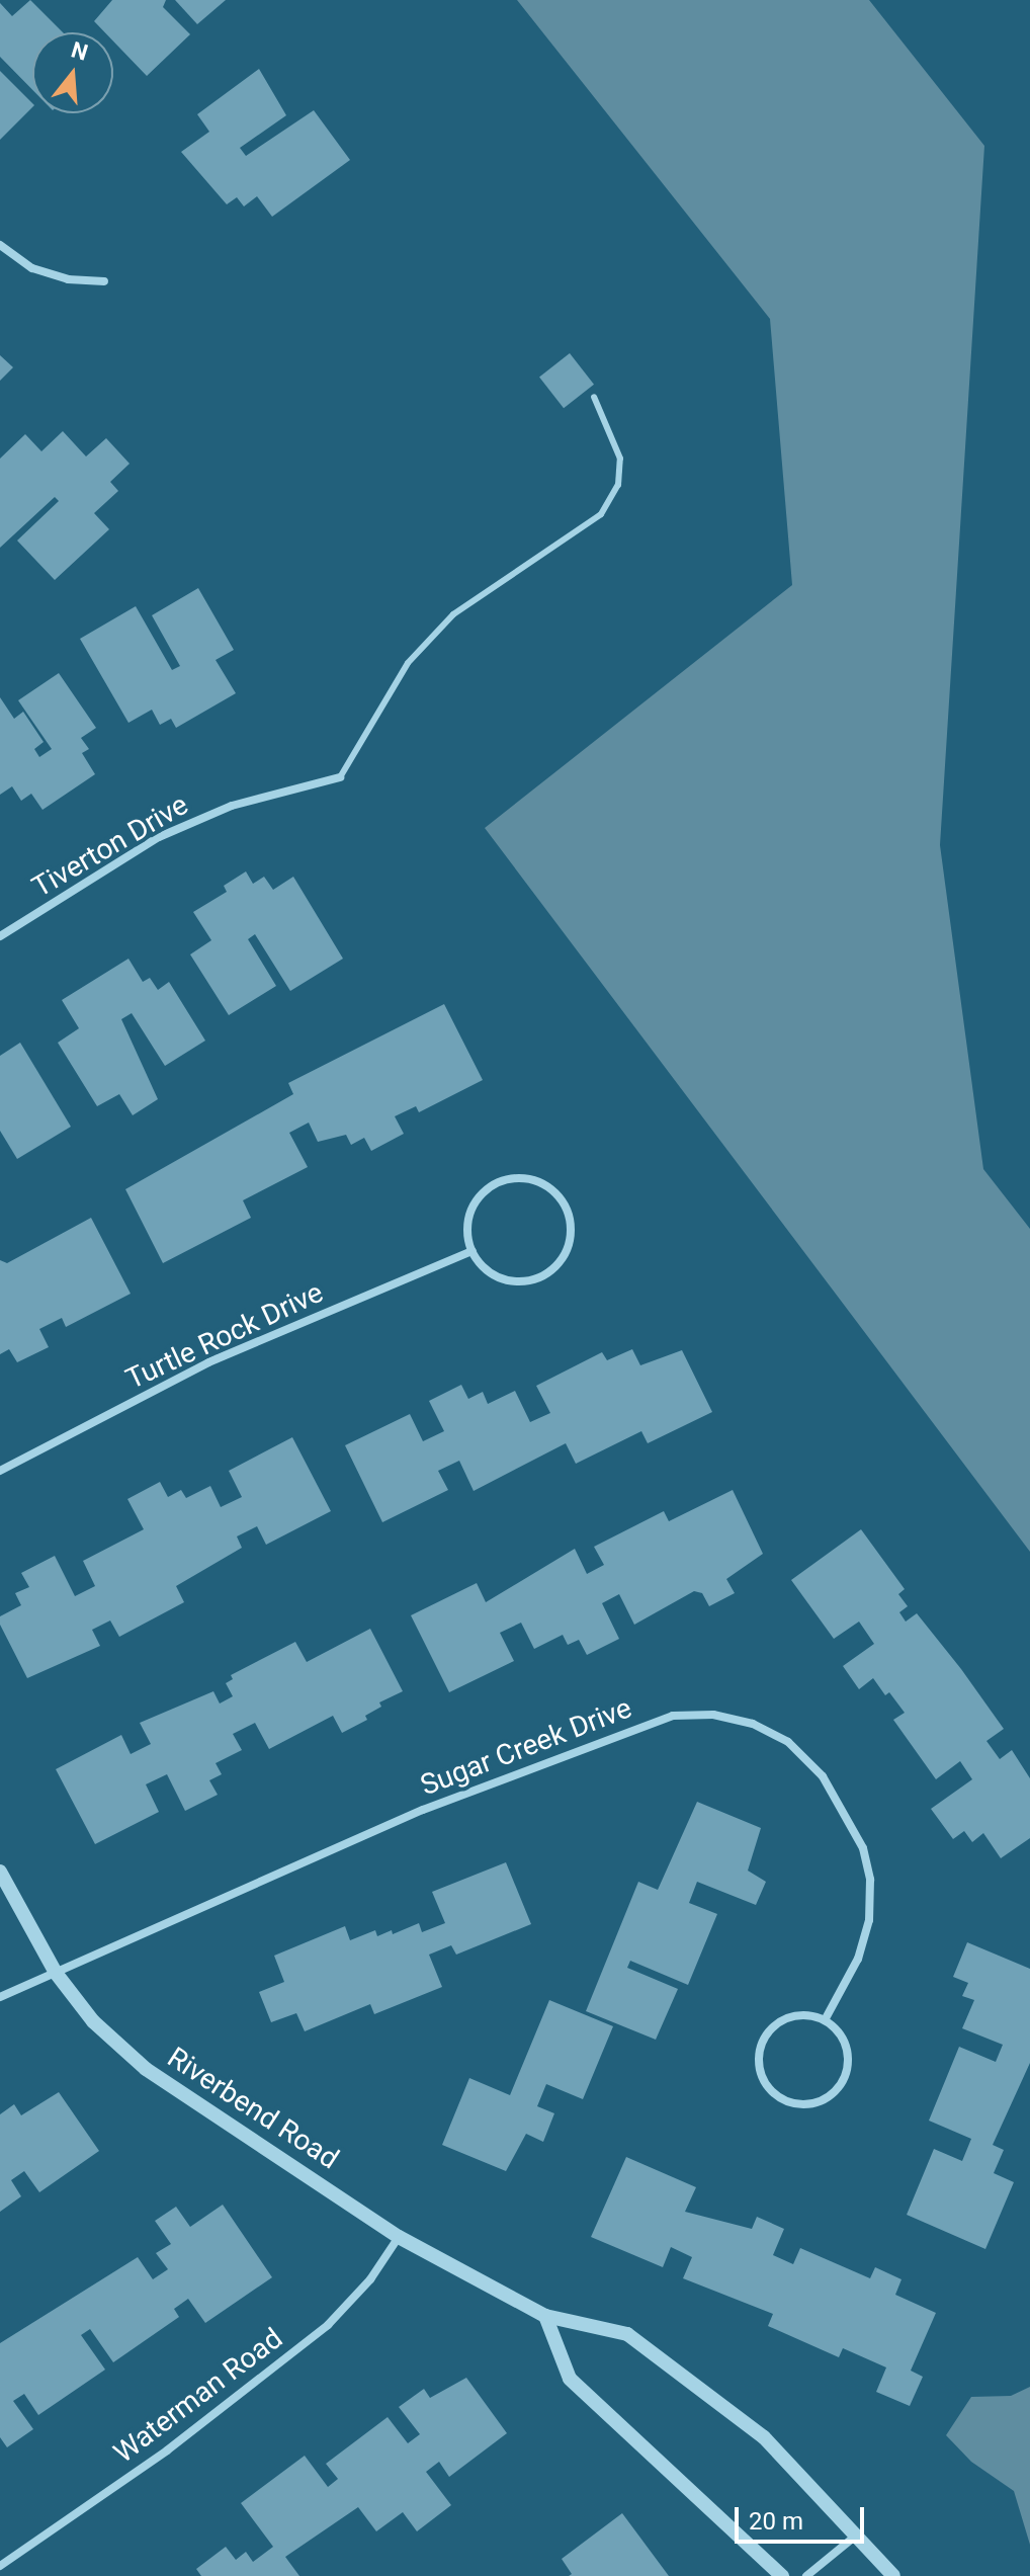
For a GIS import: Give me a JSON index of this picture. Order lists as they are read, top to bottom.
{
  "streets": {
    "street": [
      "Tiverton Drive",
      "Turtle Rock Drive",
      "Sugar Creek Drive",
      "Riverbend Road",
      "Waterman Road"
    ]
  },
  "crossings": [
    ["Sugar Creek Drive", "Riverbend Road"],
    ["Riverbend Road", "Waterman Road"]
  ],
  "scale_bar": "20 m",
  "north": "top"
}
